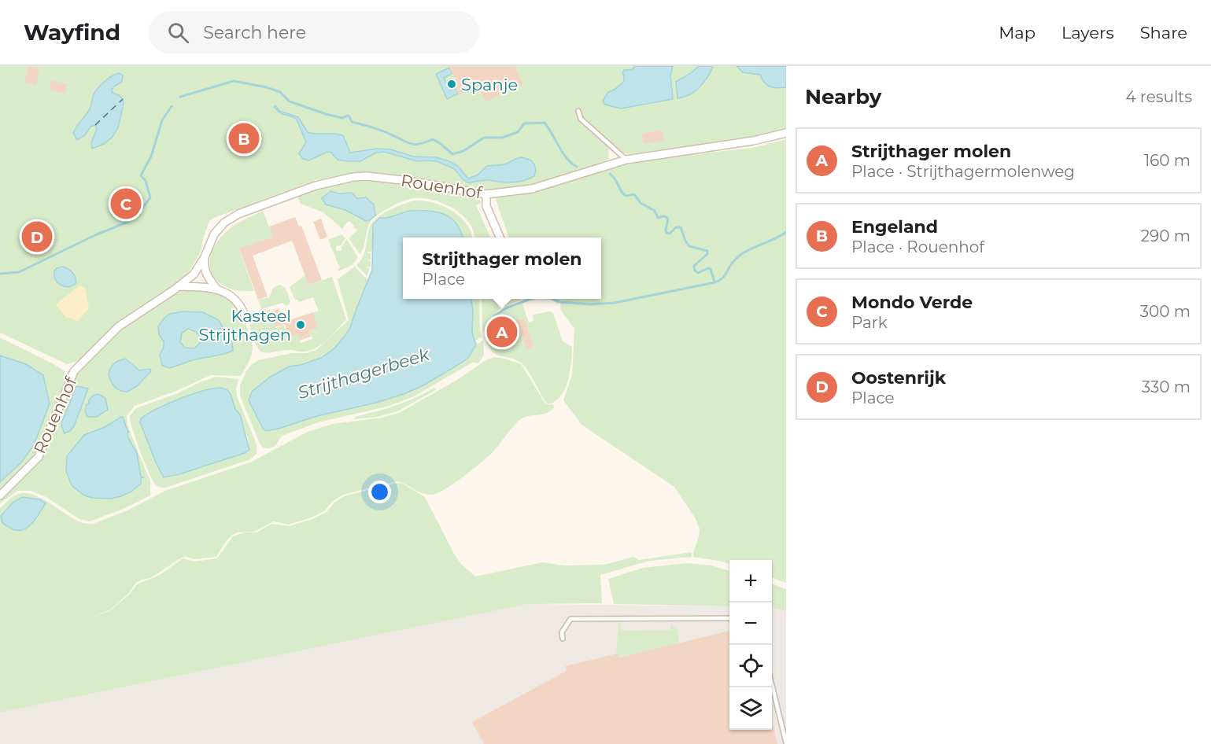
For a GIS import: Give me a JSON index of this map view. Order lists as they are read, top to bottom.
{
  "streets": {
    "street": ["Rouenhof"]
  },
  "water": ["Strijthagerbeek"],
  "places": ["Spanje", "Kasteel Strijthagen"],
  "page": {
    "header": "Wayfind",
    "search": "Search here",
    "nav": ["Map", "Layers", "Share"],
    "heading": ["Nearby", "4 results"],
    "pins": [
      "B",
      "C",
      "D",
      "A"
    ],
    "list": [
      {
        "mark": "A",
        "name": "Strijthager molen",
        "note": "Place · Strijthagermolenweg",
        "value": "160 m"
      },
      {
        "mark": "B",
        "name": "Engeland",
        "note": "Place · Rouenhof",
        "value": "290 m"
      },
      {
        "mark": "C",
        "name": "Mondo Verde",
        "note": "Park",
        "value": "300 m"
      },
      {
        "mark": "D",
        "name": "Oostenrijk",
        "note": "Place",
        "value": "330 m"
      }
    ],
    "popup": ["Strijthager molen", "Place"],
    "map_buttons": ["+", "−"]
  }
}
